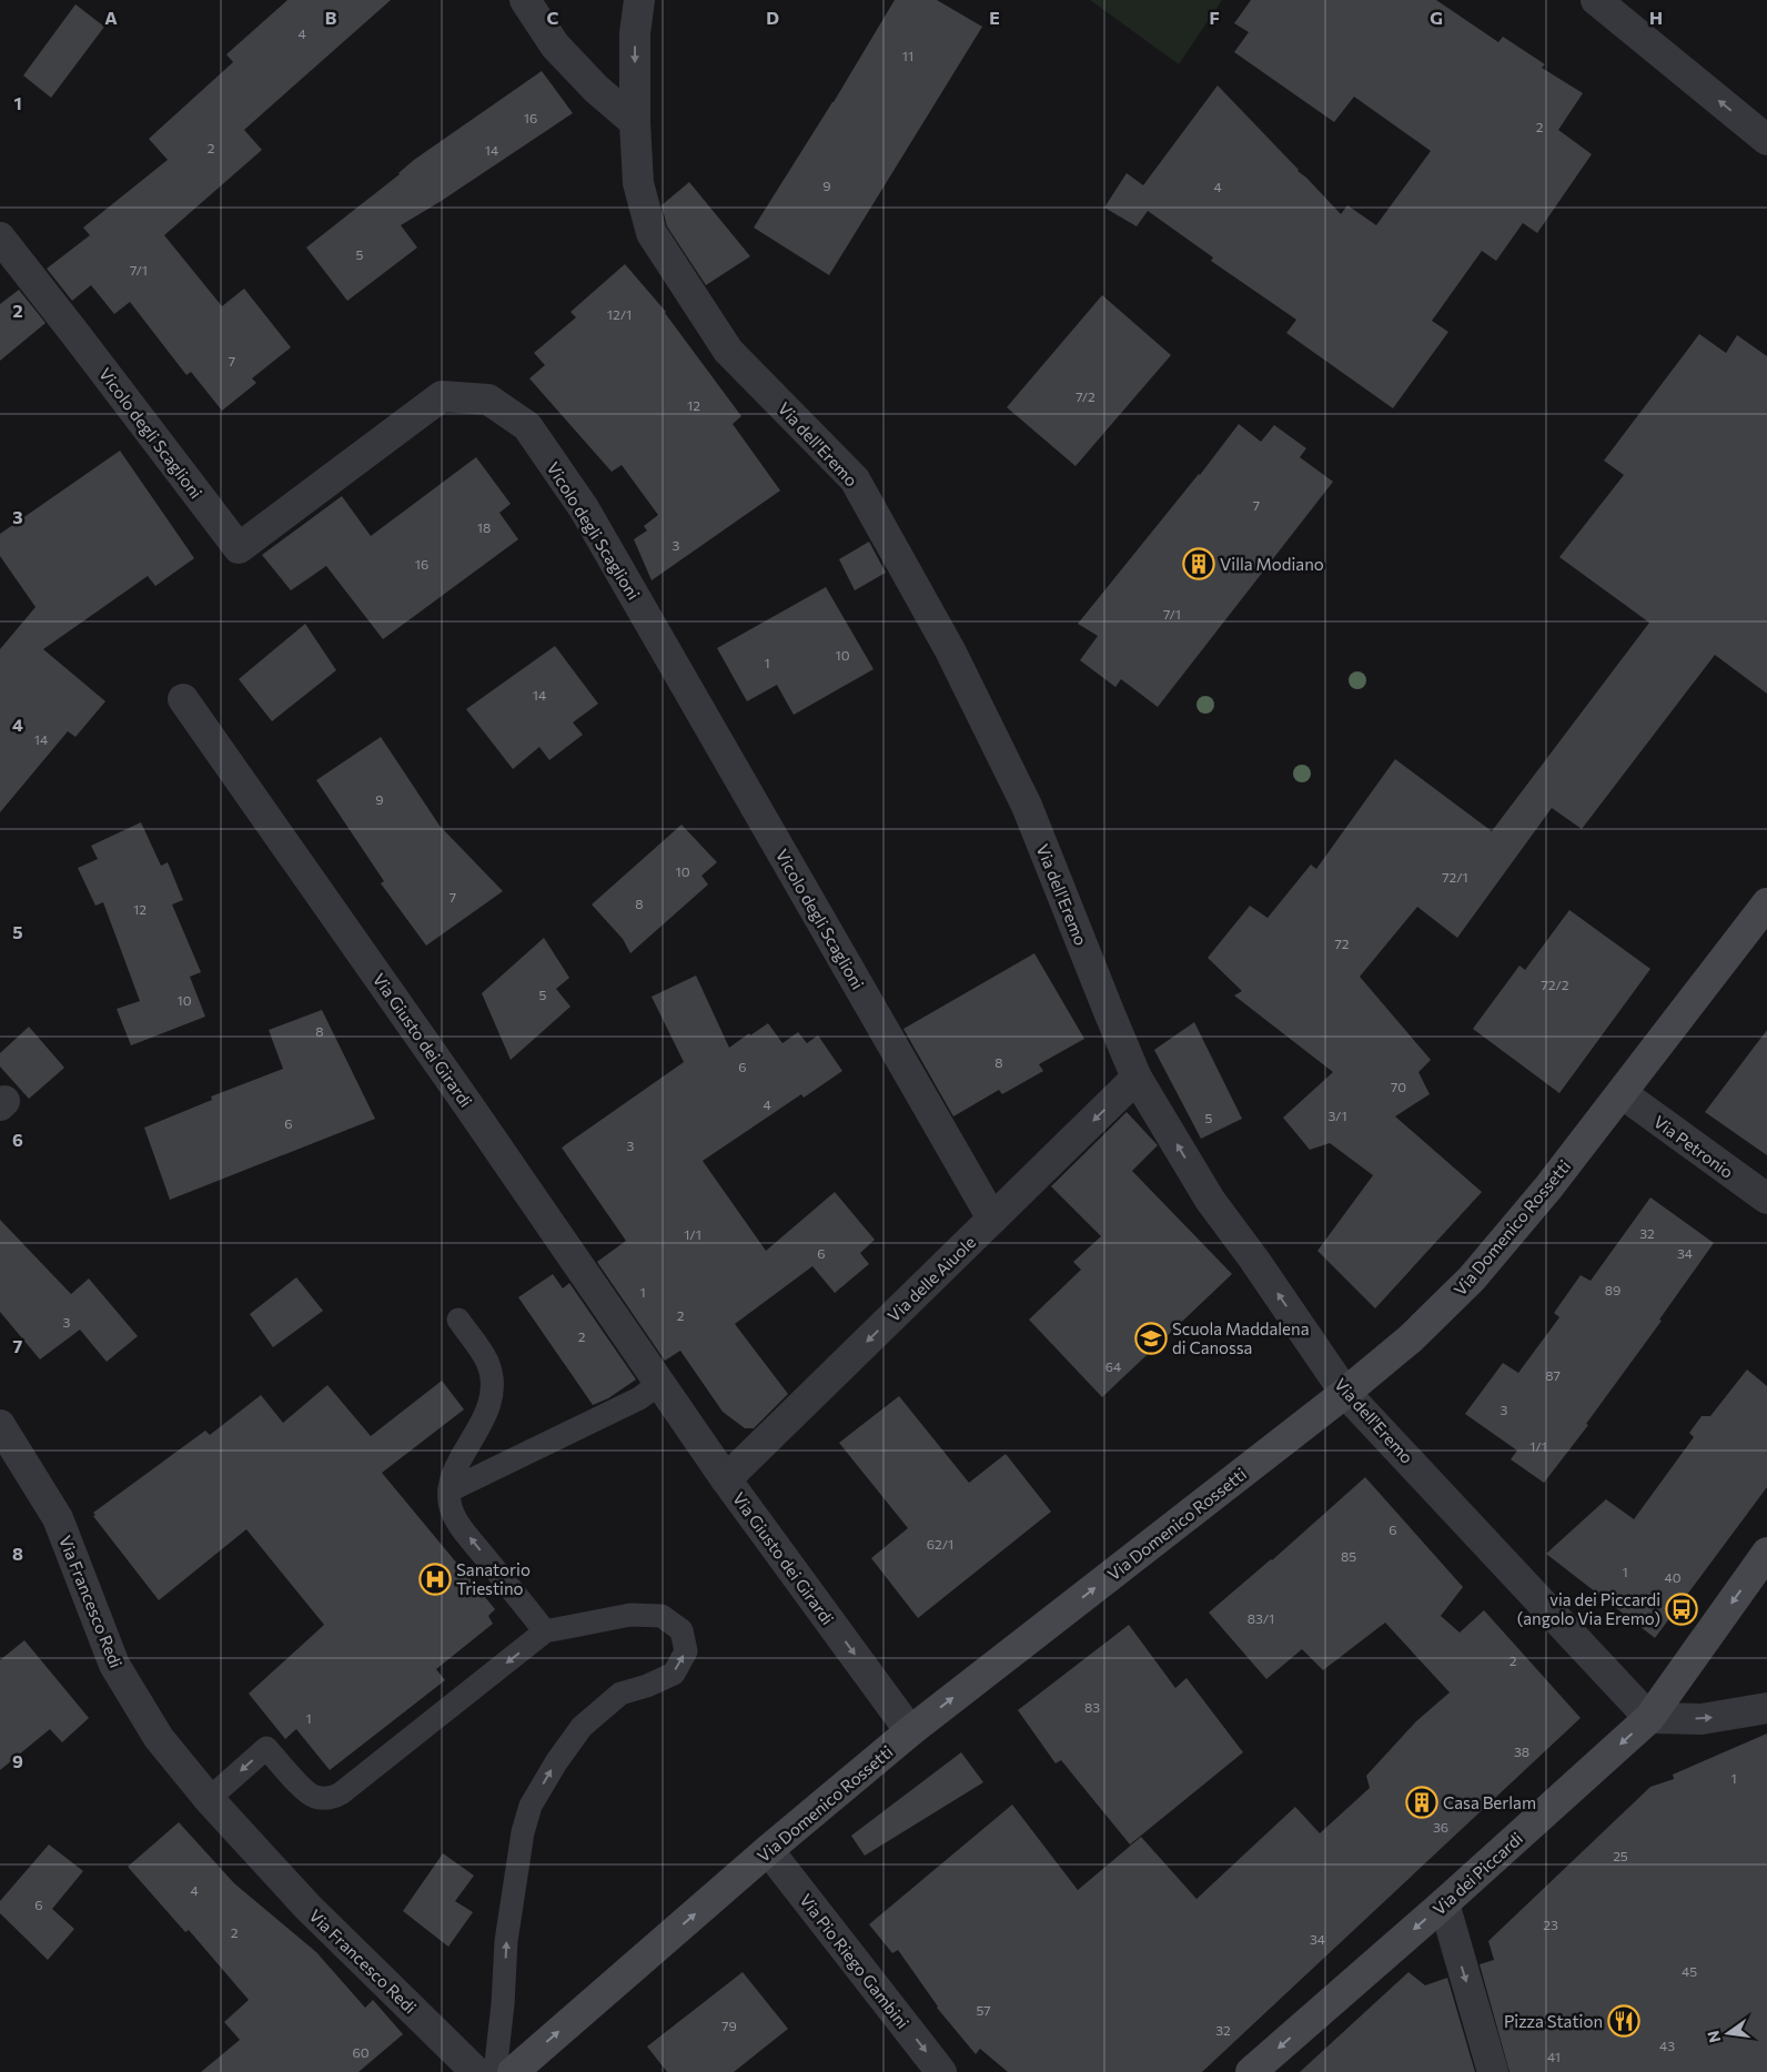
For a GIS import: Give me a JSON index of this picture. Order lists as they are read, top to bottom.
{
  "streets": {
    "main road": ["Via Domenico Rossetti", "Via dei Piccardi"],
    "street": [
      "Vicolo degli Scaglioni",
      "Via dell'Eremo",
      "Via Giusto dei Girardi",
      "Via Petronio",
      "Via delle Aiuole",
      "Via Francesco Redi",
      "Via Pio Riego Gambini"
    ]
  },
  "crossings": [
    ["Vicolo degli Scaglioni", "Via delle Aiuole"],
    ["Via dell'Eremo", "Via Domenico Rossetti"],
    ["Via dell'Eremo", "Via delle Aiuole"],
    ["Via dell'Eremo", "Via dei Piccardi"],
    ["Via Giusto dei Girardi", "Via Domenico Rossetti"],
    ["Via Giusto dei Girardi", "Via delle Aiuole"],
    ["Via Petronio", "Via Domenico Rossetti"],
    ["Via Domenico Rossetti", "Via Pio Riego Gambini"]
  ],
  "one_way": [
    "Via Domenico Rossetti",
    "Via delle Aiuole",
    "Via dei Piccardi",
    "Via Pio Riego Gambini"
  ],
  "places": {
    "building": ["Villa Modiano", "Casa Berlam"],
    "school or university": ["Scuola Maddalena di Canossa"],
    "hospital": ["Sanatorio Triestino"],
    "bus stop": ["via dei Piccardi (angolo Via Eremo)"],
    "restaurant": ["Pizza Station"]
  },
  "house_numbers": [
    "4",
    "11",
    "16",
    "2",
    "2",
    "14",
    "9",
    "4",
    "5",
    "7/1",
    "12/1",
    "7",
    "7/2",
    "12",
    "7",
    "18",
    "3",
    "16",
    "7/1",
    "10",
    "1",
    "14",
    "14",
    "9",
    "10",
    "72/1",
    "7",
    "8",
    "12",
    "72",
    "72/2",
    "5",
    "10",
    "8",
    "8",
    "6",
    "70",
    "4",
    "3/1",
    "5",
    "6",
    "3",
    "32",
    "1/1",
    "6",
    "34",
    "89",
    "1",
    "2",
    "3",
    "2",
    "64",
    "87",
    "3",
    "1/1",
    "6",
    "62/1",
    "85",
    "1",
    "40",
    "83/1",
    "2",
    "83",
    "1",
    "38",
    "1",
    "36",
    "25",
    "4",
    "6",
    "23",
    "2",
    "34",
    "45",
    "57",
    "79",
    "32",
    "43",
    "60",
    "41"
  ],
  "north": "left",
  "grid": {
    "columns": [
      "A",
      "B",
      "C",
      "D",
      "E",
      "F",
      "G",
      "H"
    ],
    "rows": [
      "1",
      "2",
      "3",
      "4",
      "5",
      "6",
      "7",
      "8",
      "9"
    ]
  }
}
